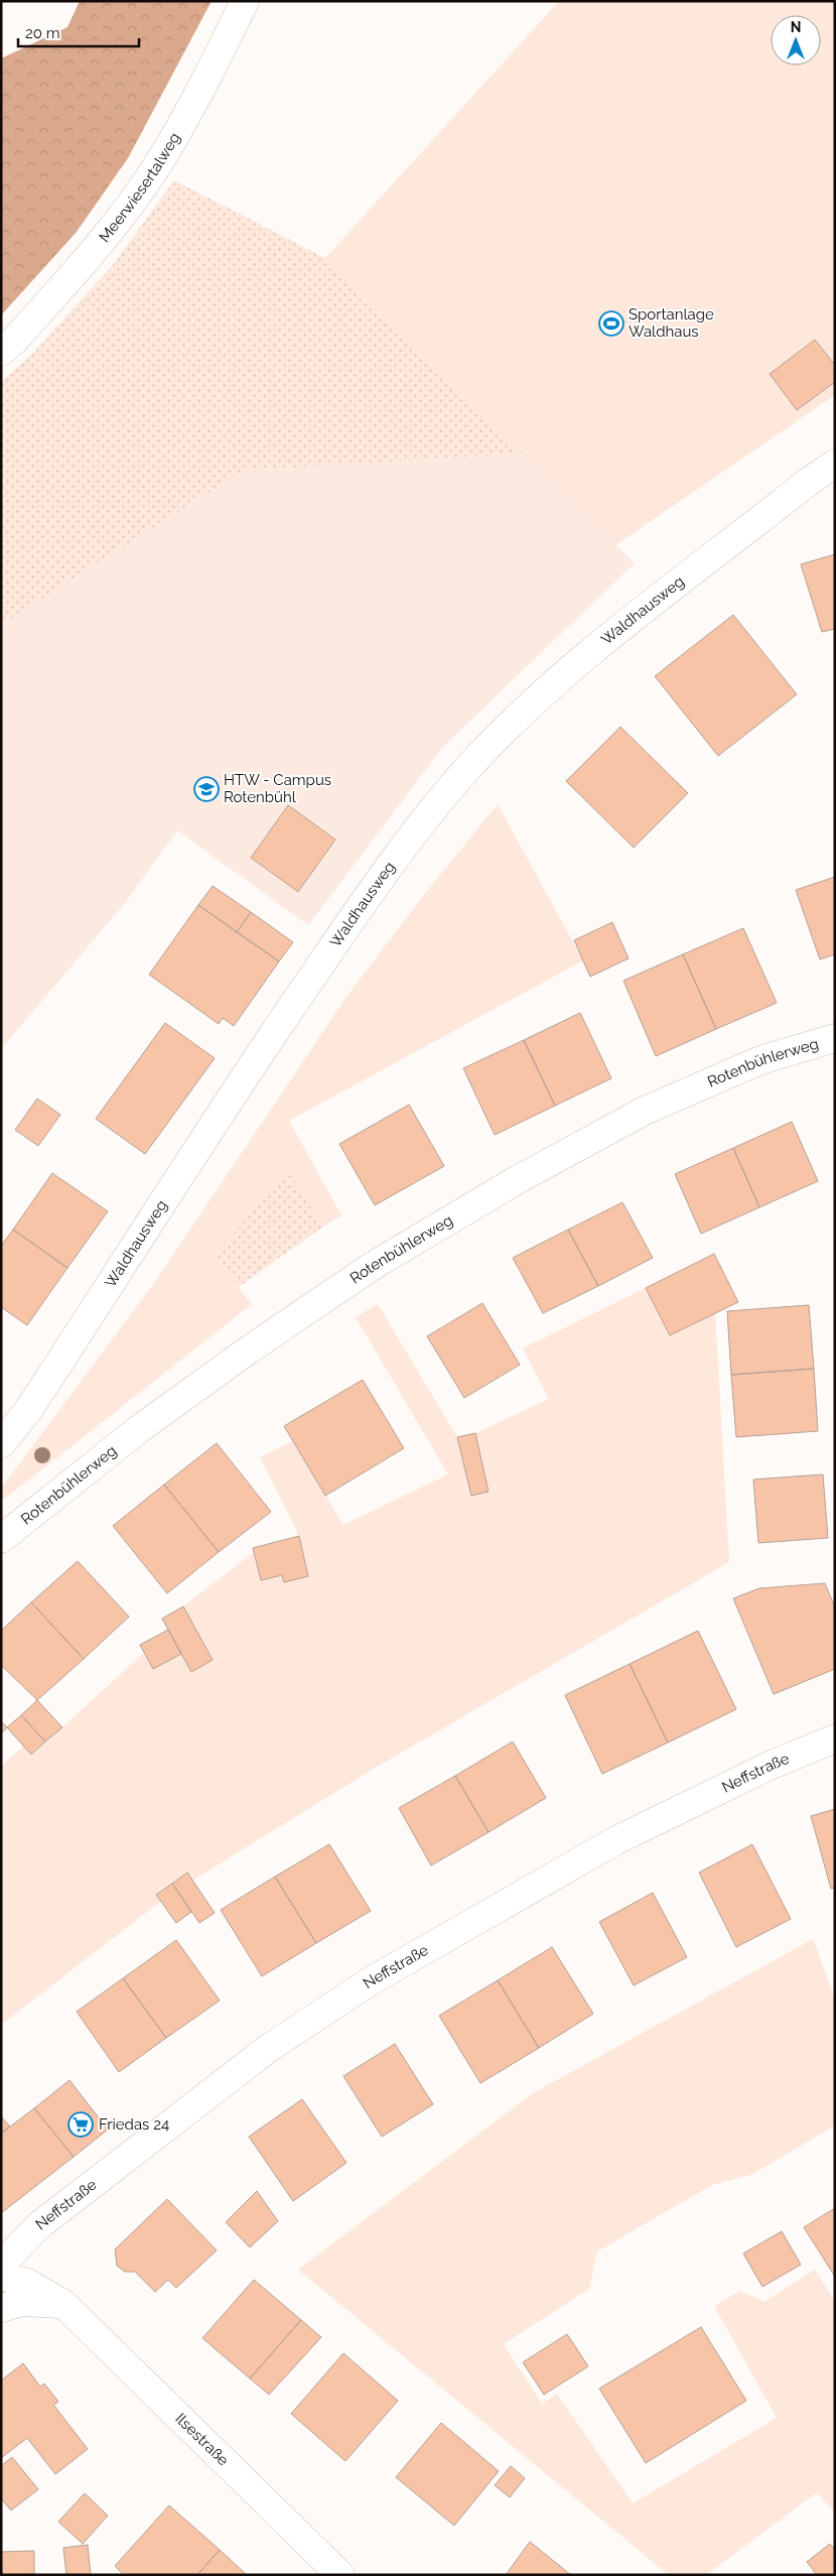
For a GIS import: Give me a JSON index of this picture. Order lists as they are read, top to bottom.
{
  "streets": {
    "main road": [
      "Meerwiesertalweg",
      "Waldhausweg",
      "Rotenbühlerweg",
      "Neffstraße",
      "Ilsestraße"
    ]
  },
  "places": {
    "sports": ["Sportanlage Waldhaus"],
    "school or university": ["HTW - Campus Rotenbühl"],
    "supermarket": ["Friedas 24"]
  },
  "scale_bar": "20 m",
  "north": "top"
}
